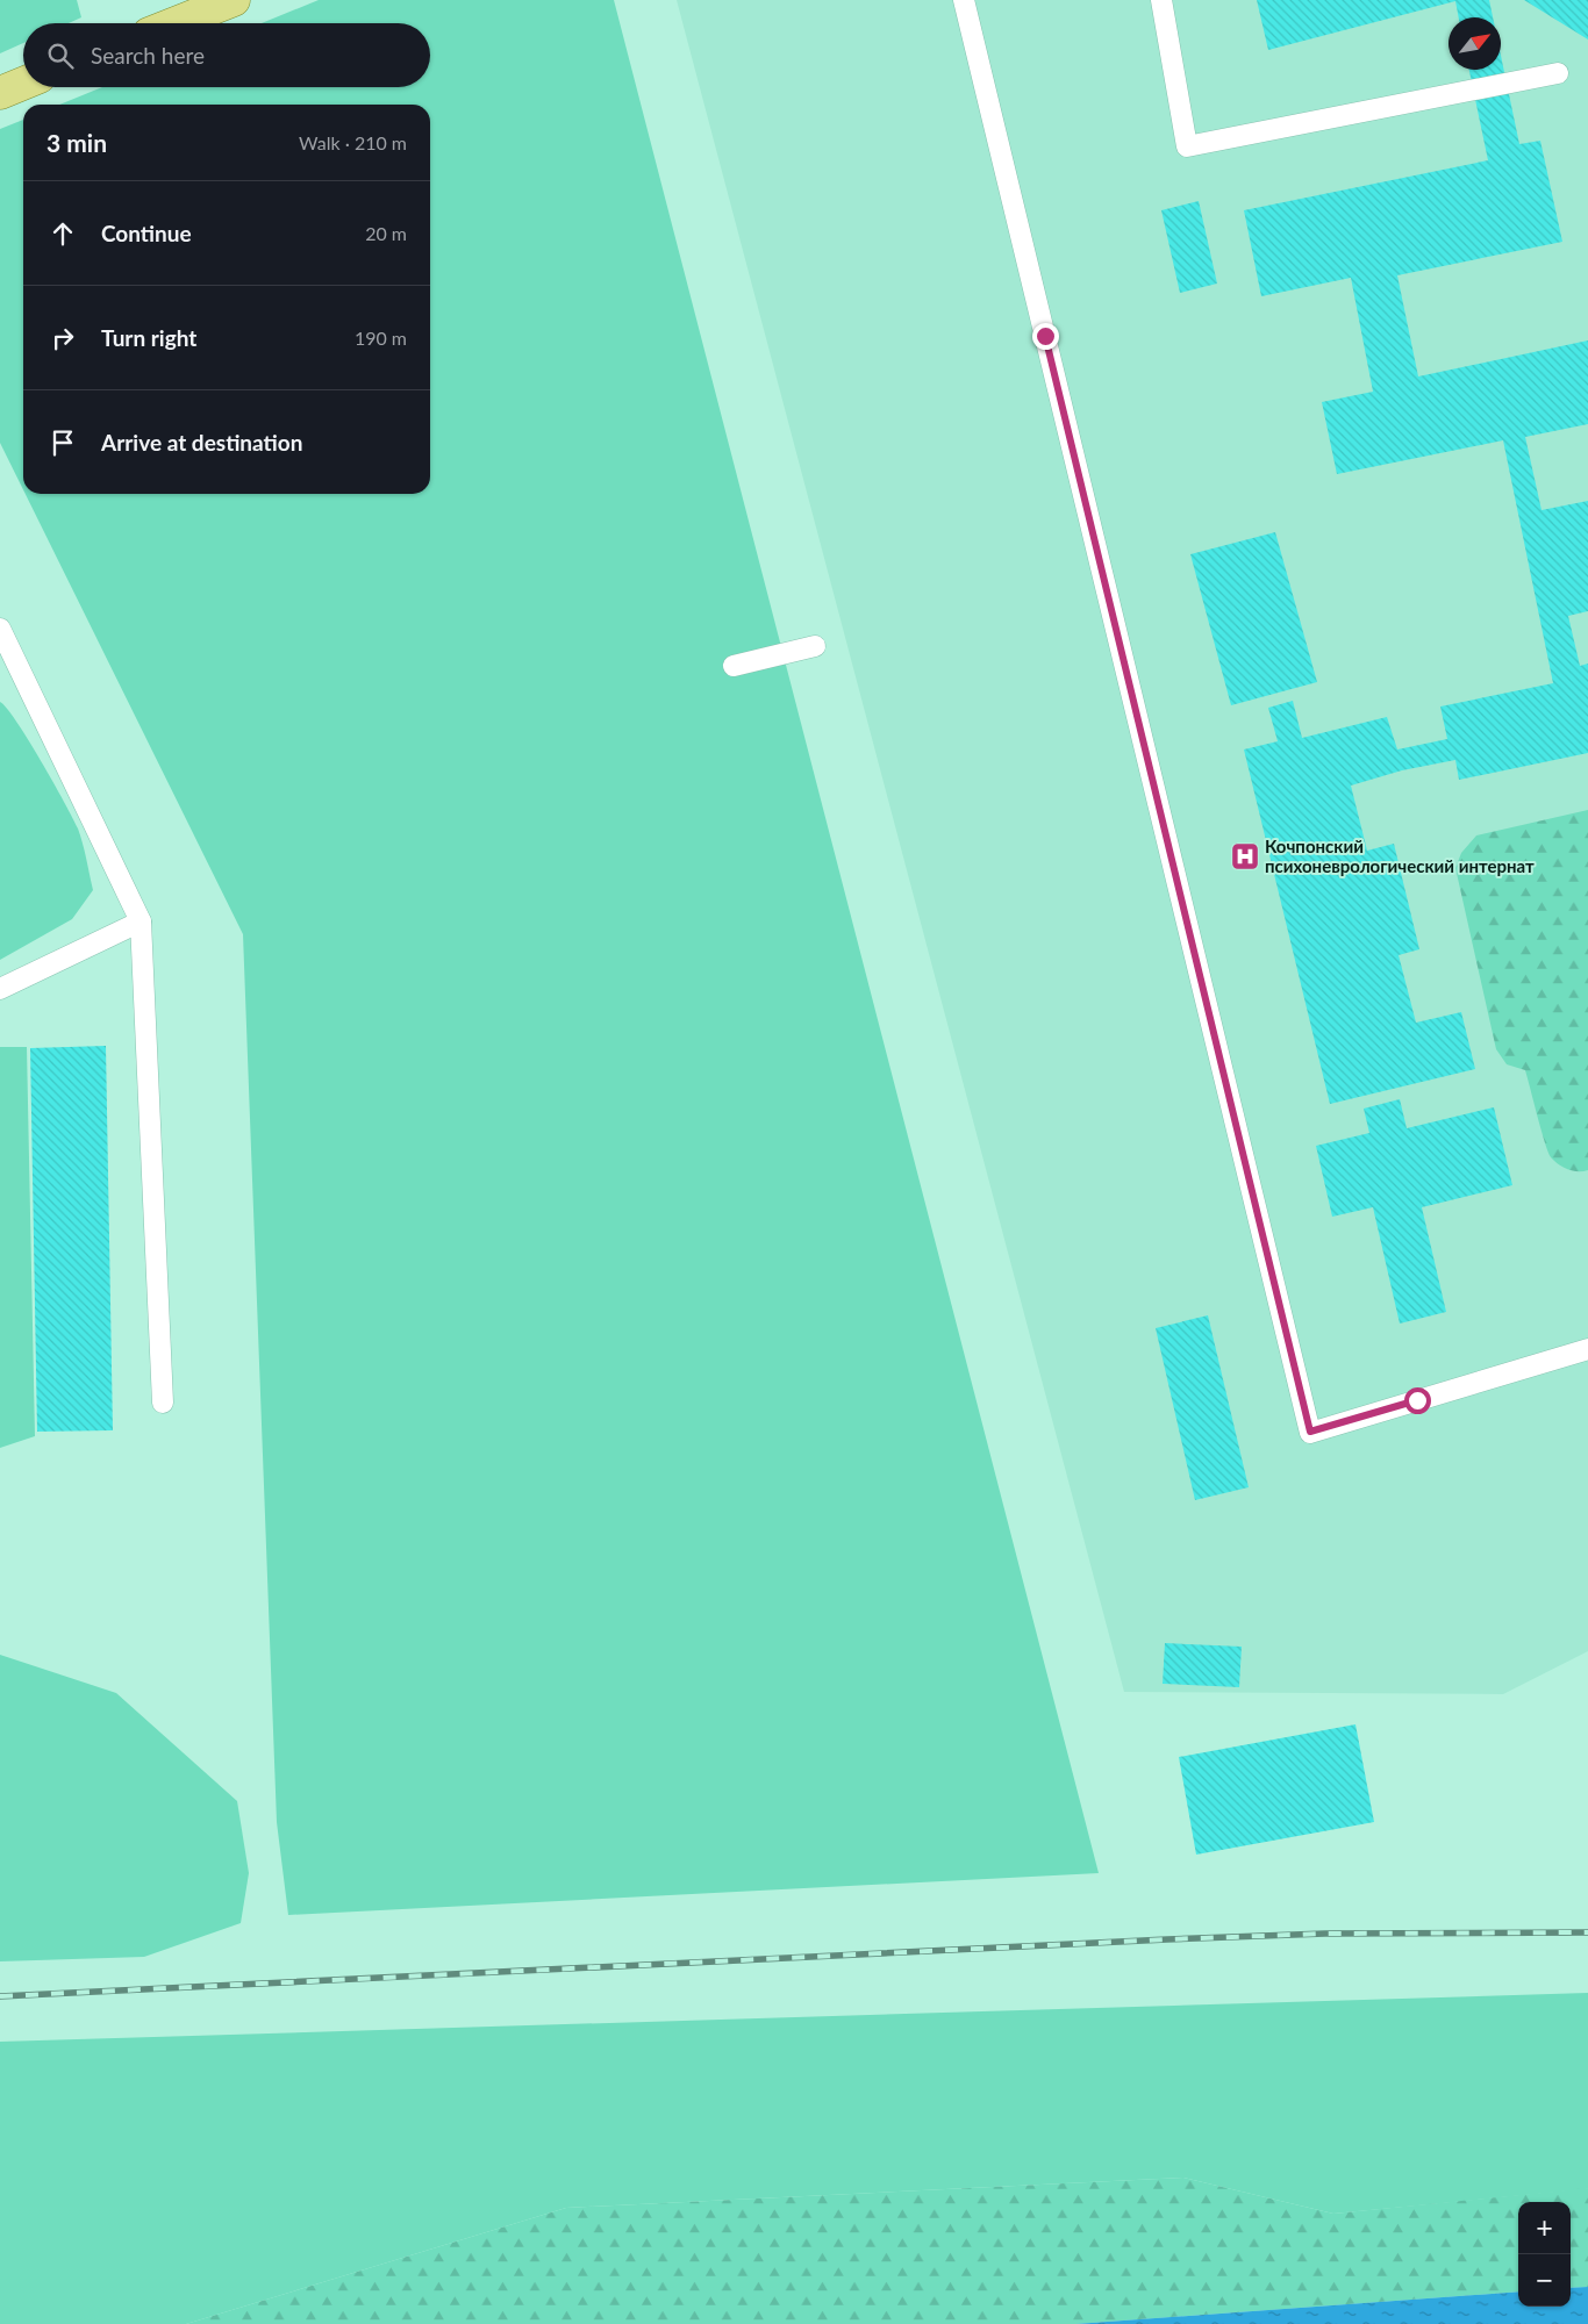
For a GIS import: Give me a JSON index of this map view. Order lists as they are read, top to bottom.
{
  "places": {
    "hospital": ["Кочпонский психоневрологический интернат"]
  },
  "north": "top right",
  "page": {
    "search": "Search here",
    "heading": ["3 min", "Walk · 210 m"],
    "list": [
      ["Continue", "20 m"],
      ["Turn right", "190 m"],
      "Arrive at destination"
    ],
    "map_buttons": ["+", "−"]
  }
}
